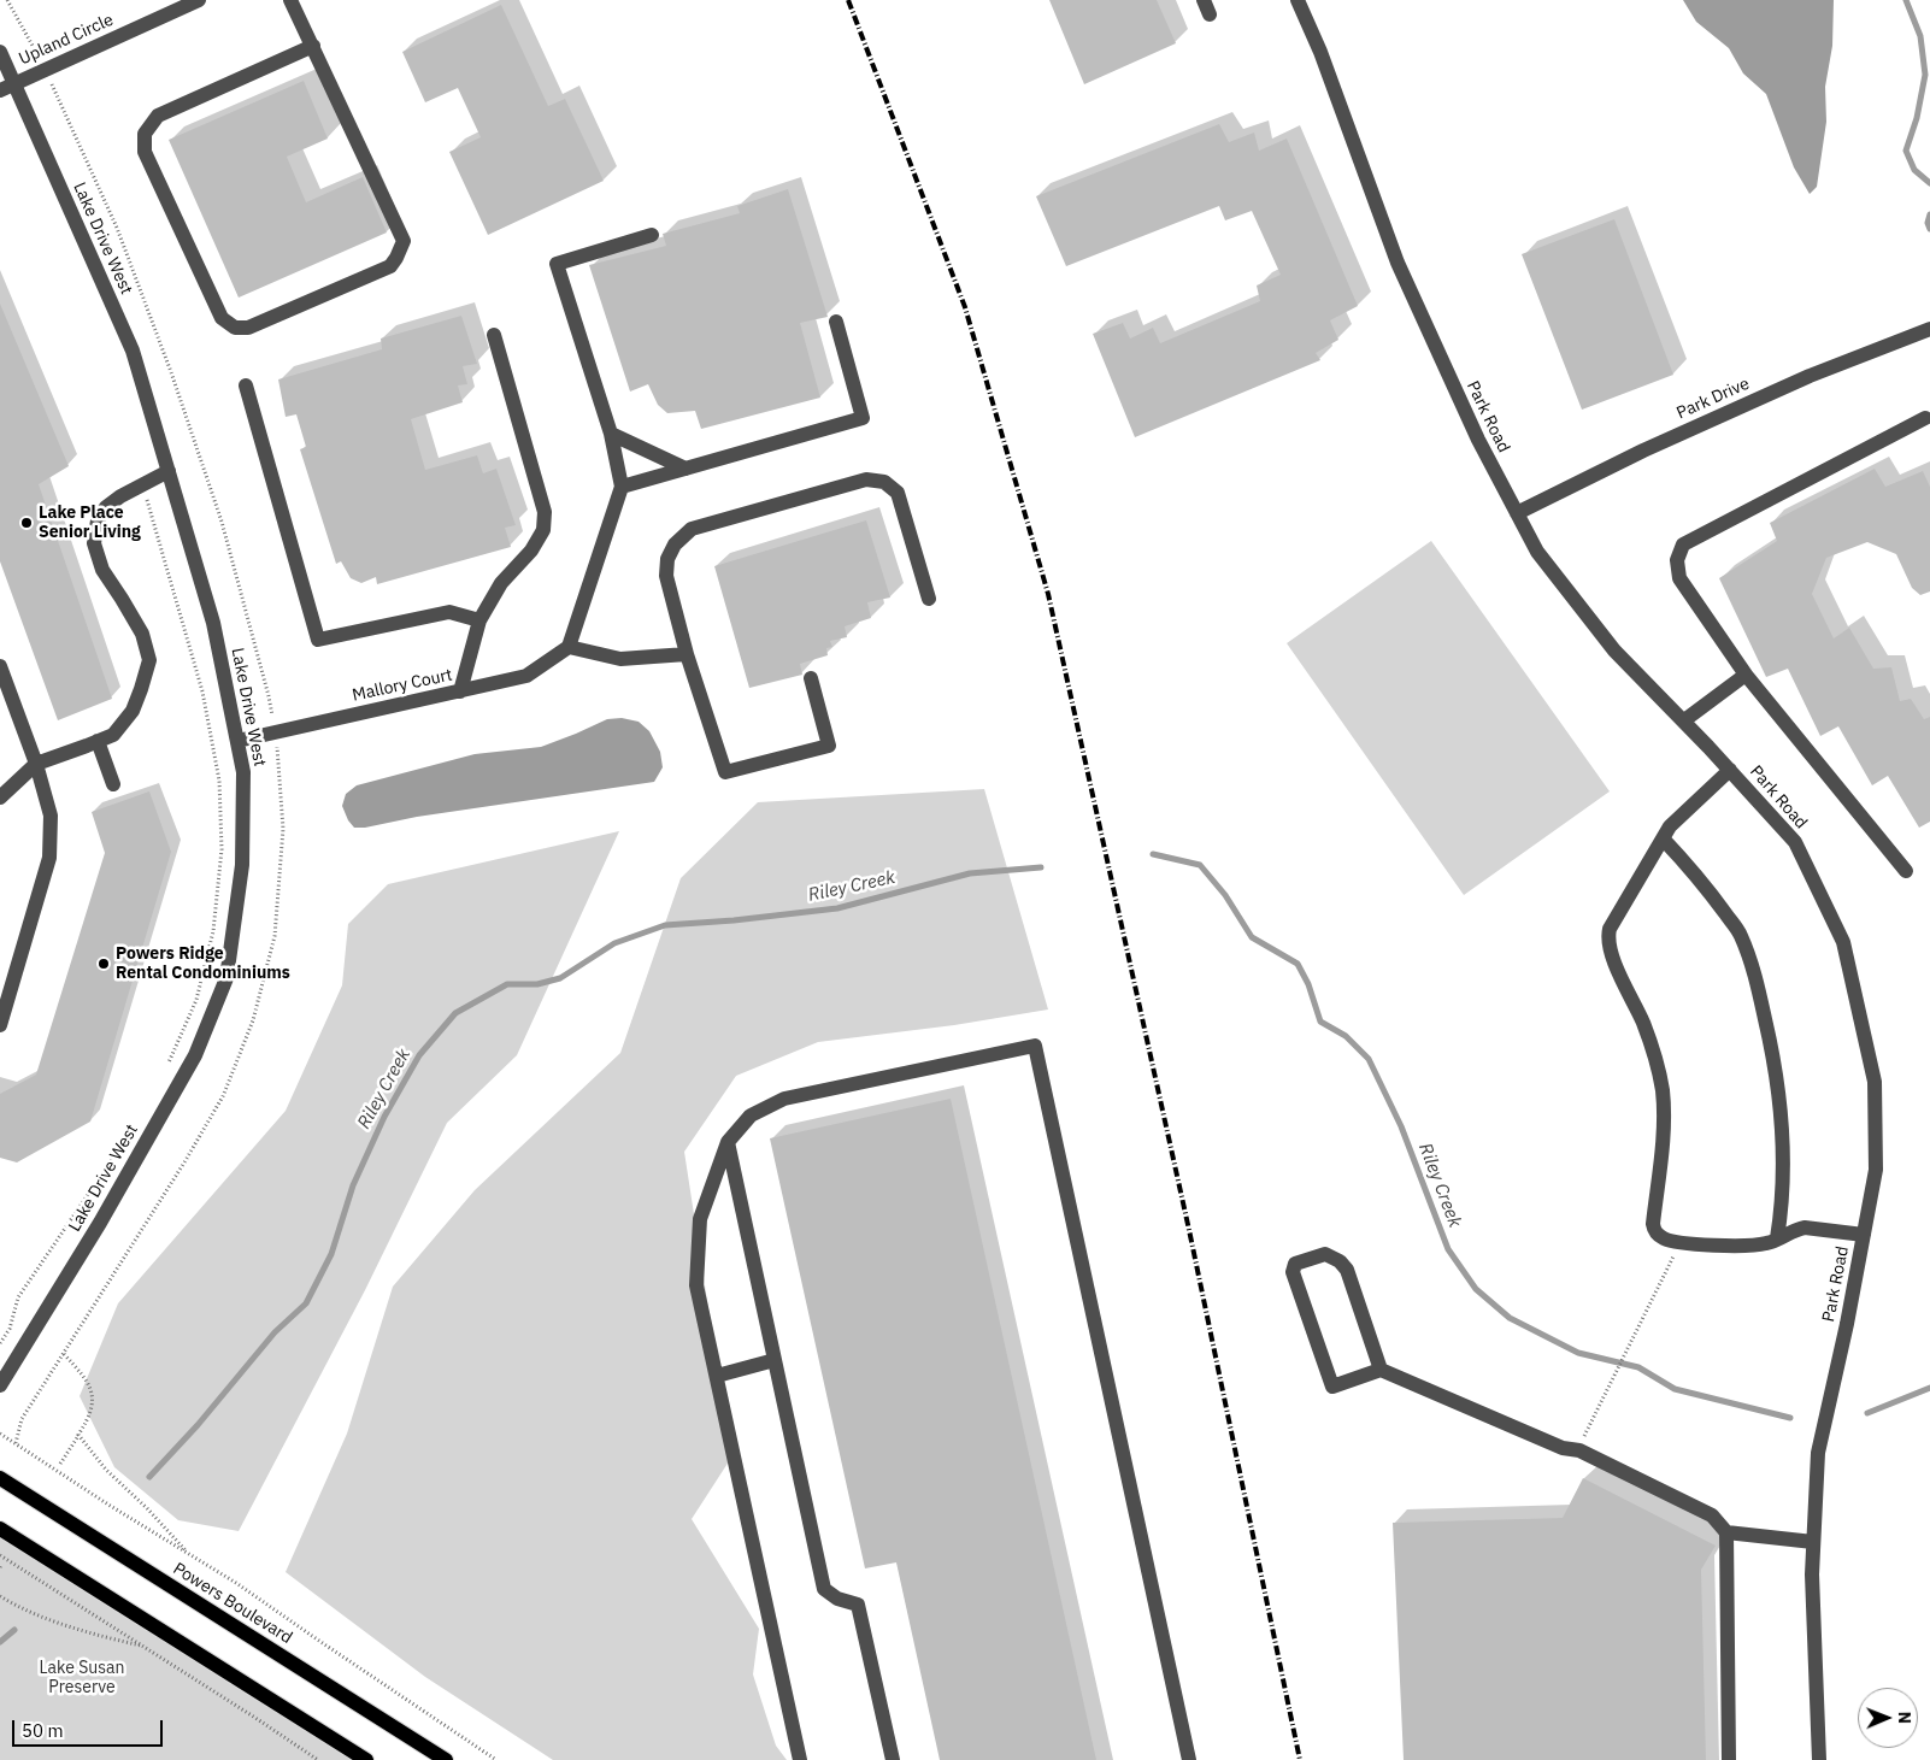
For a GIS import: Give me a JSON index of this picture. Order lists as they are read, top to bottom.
{
  "streets": {
    "main road": ["Powers Boulevard"],
    "street": [
      "Upland Circle",
      "Lake Drive West",
      "Park Drive",
      "Park Road",
      "Mallory Court"
    ]
  },
  "crossings": [
    ["Upland Circle", "Lake Drive West"],
    ["Lake Drive West", "Mallory Court"],
    ["Park Drive", "Park Road"]
  ],
  "water": ["Riley Creek"],
  "parks": ["Lake Susan Preserve"],
  "places": ["Lake Place Senior Living", "Powers Ridge Rental Condominiums"],
  "scale_bar": "50 m",
  "north": "right"
}
